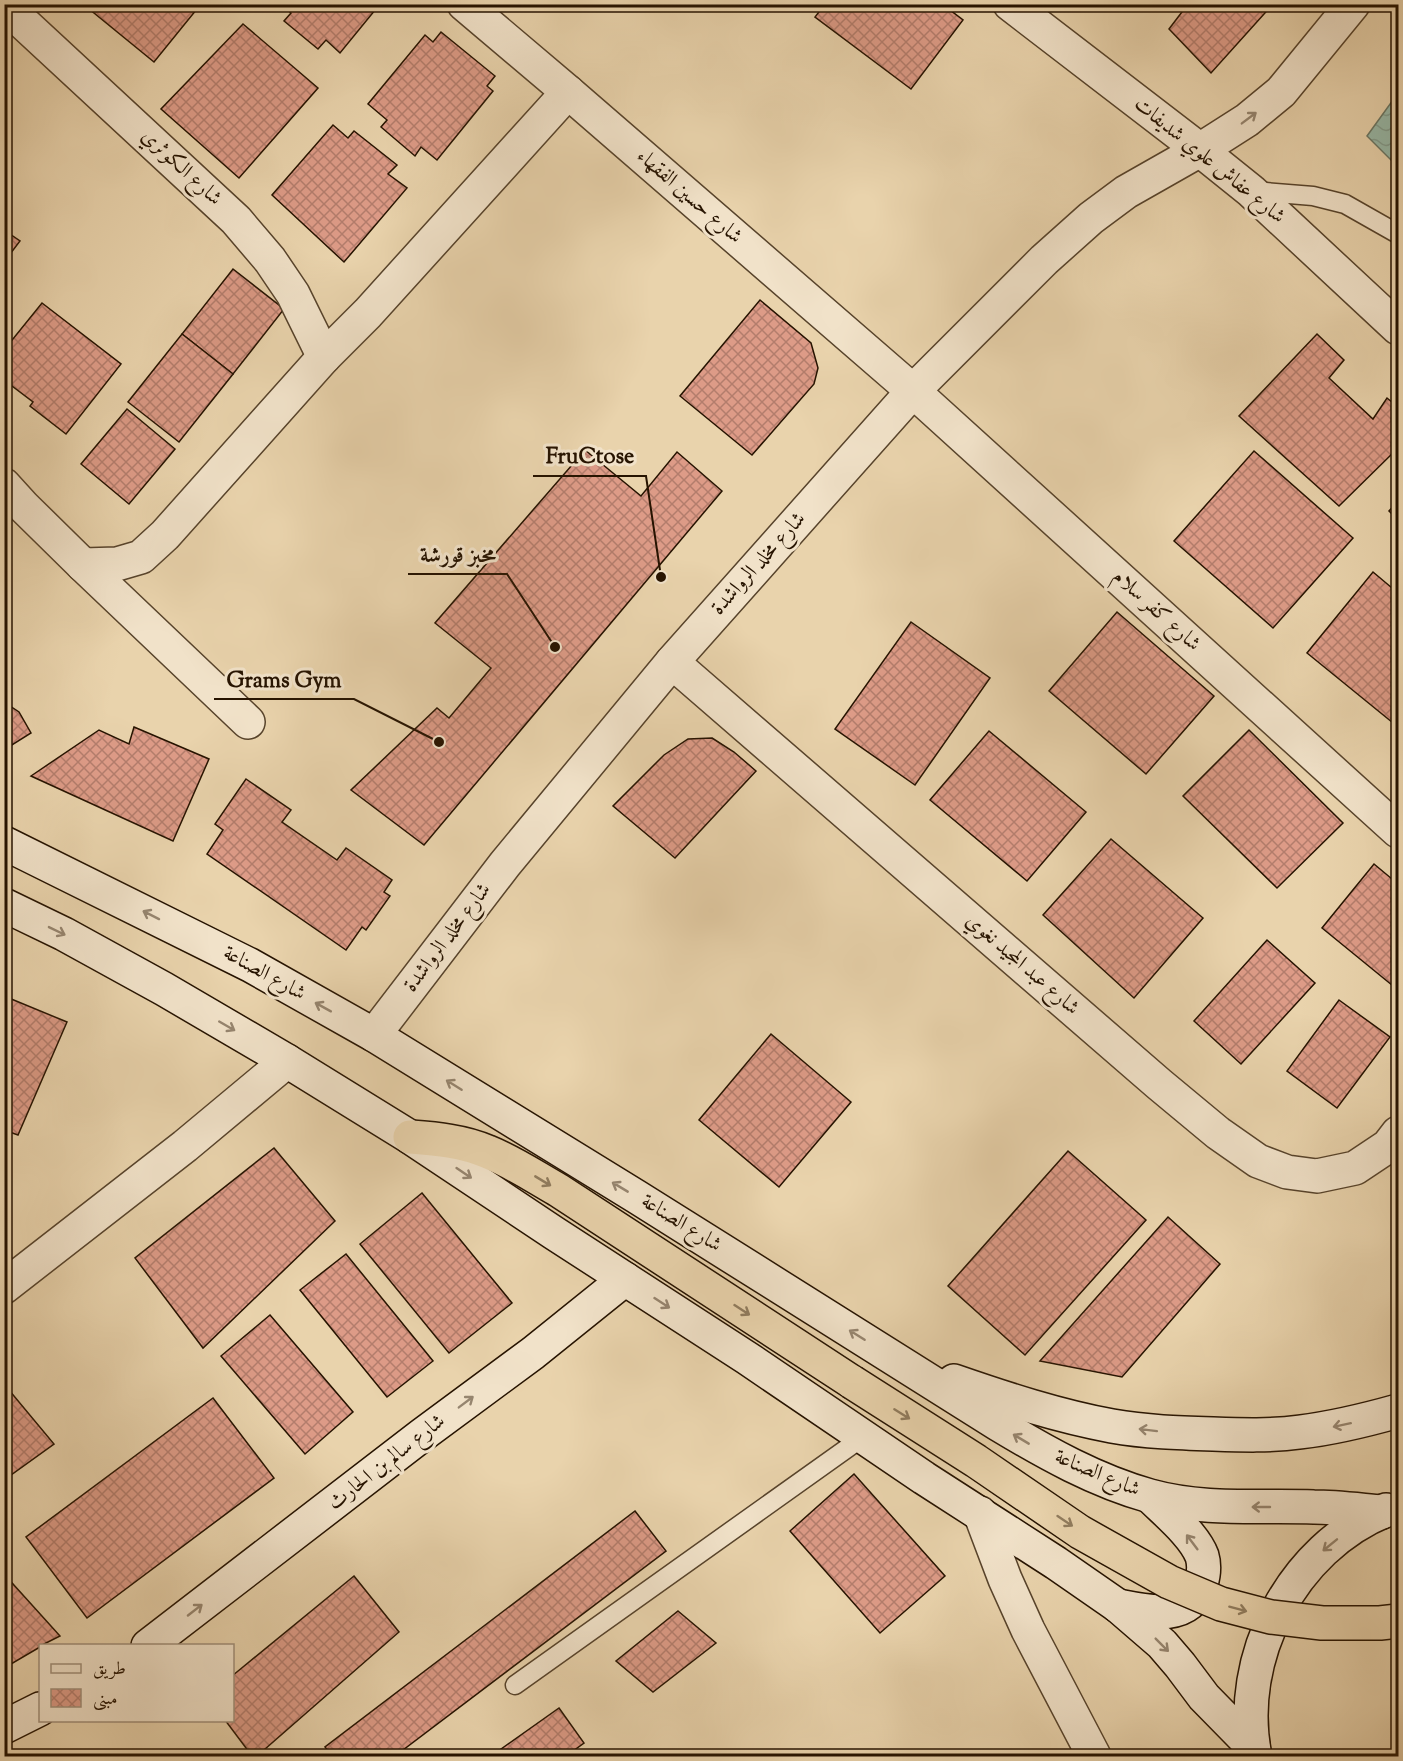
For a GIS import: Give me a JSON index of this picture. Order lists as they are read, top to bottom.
{
  "streets": {
    "street": [
      "شارع عفاش علوي شديفات",
      "شارع الكوثري",
      "شارع حسين الفقهاء",
      "شارع مخلد الرواشدة",
      "شارع كفر سلام",
      "شارع عبد المجيد نغوي",
      "شارع الصناعة",
      "شارع سالم بن الحارث"
    ]
  },
  "crossings": [
    ["شارع عفاش علوي شديفات", "شارع مخلد الرواشدة"],
    ["شارع حسين الفقهاء", "شارع مخلد الرواشدة"],
    ["شارع حسين الفقهاء", "شارع كفر سلام"],
    ["شارع مخلد الرواشدة", "شارع كفر سلام"],
    ["شارع مخلد الرواشدة", "شارع عبد المجيد نغوي"],
    ["شارع مخلد الرواشدة", "شارع الصناعة"]
  ],
  "one_way": ["شارع سالم بن الحارث"],
  "places": ["FruCtose", "مخبز قورشة", "Grams Gym"],
  "legend": ["طريق", "مبنى"]
}
